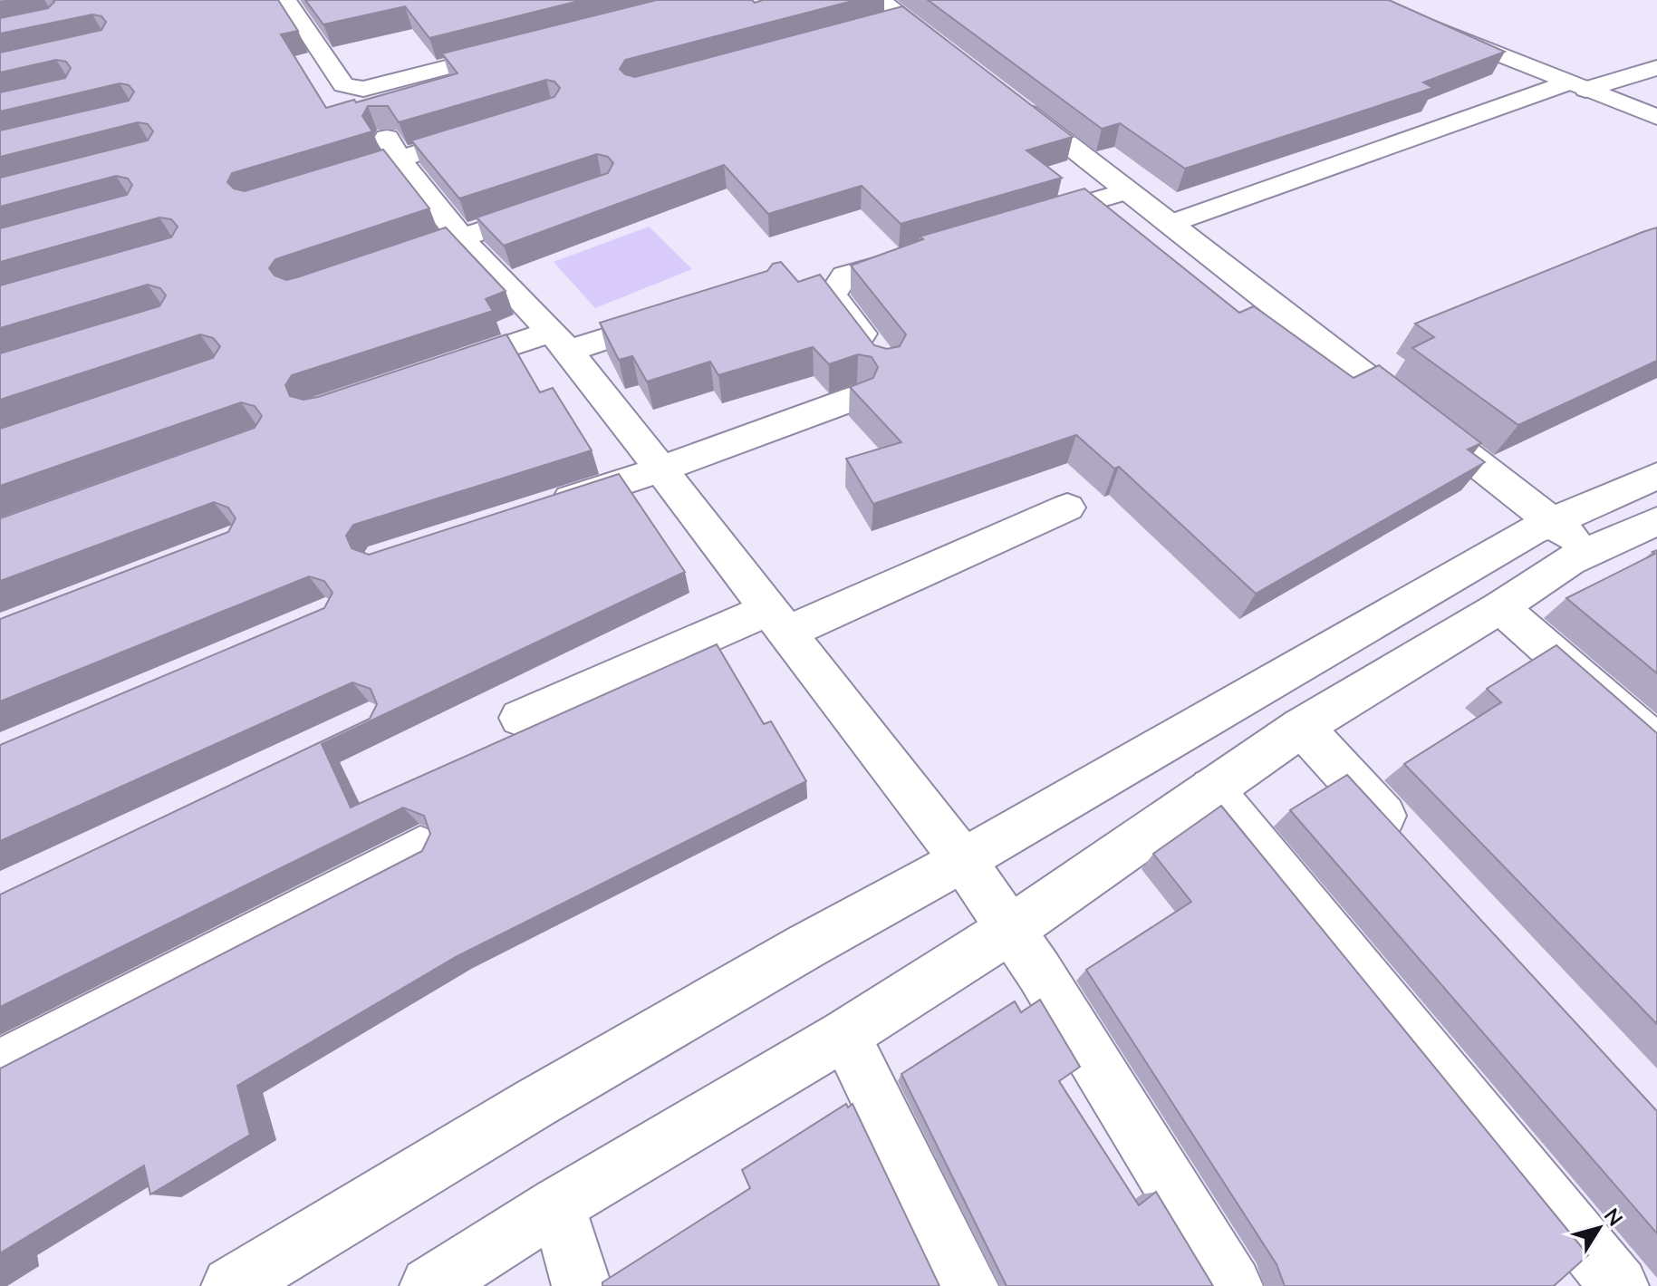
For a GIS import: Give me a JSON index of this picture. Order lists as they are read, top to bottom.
{
  "north": "top right"
}
